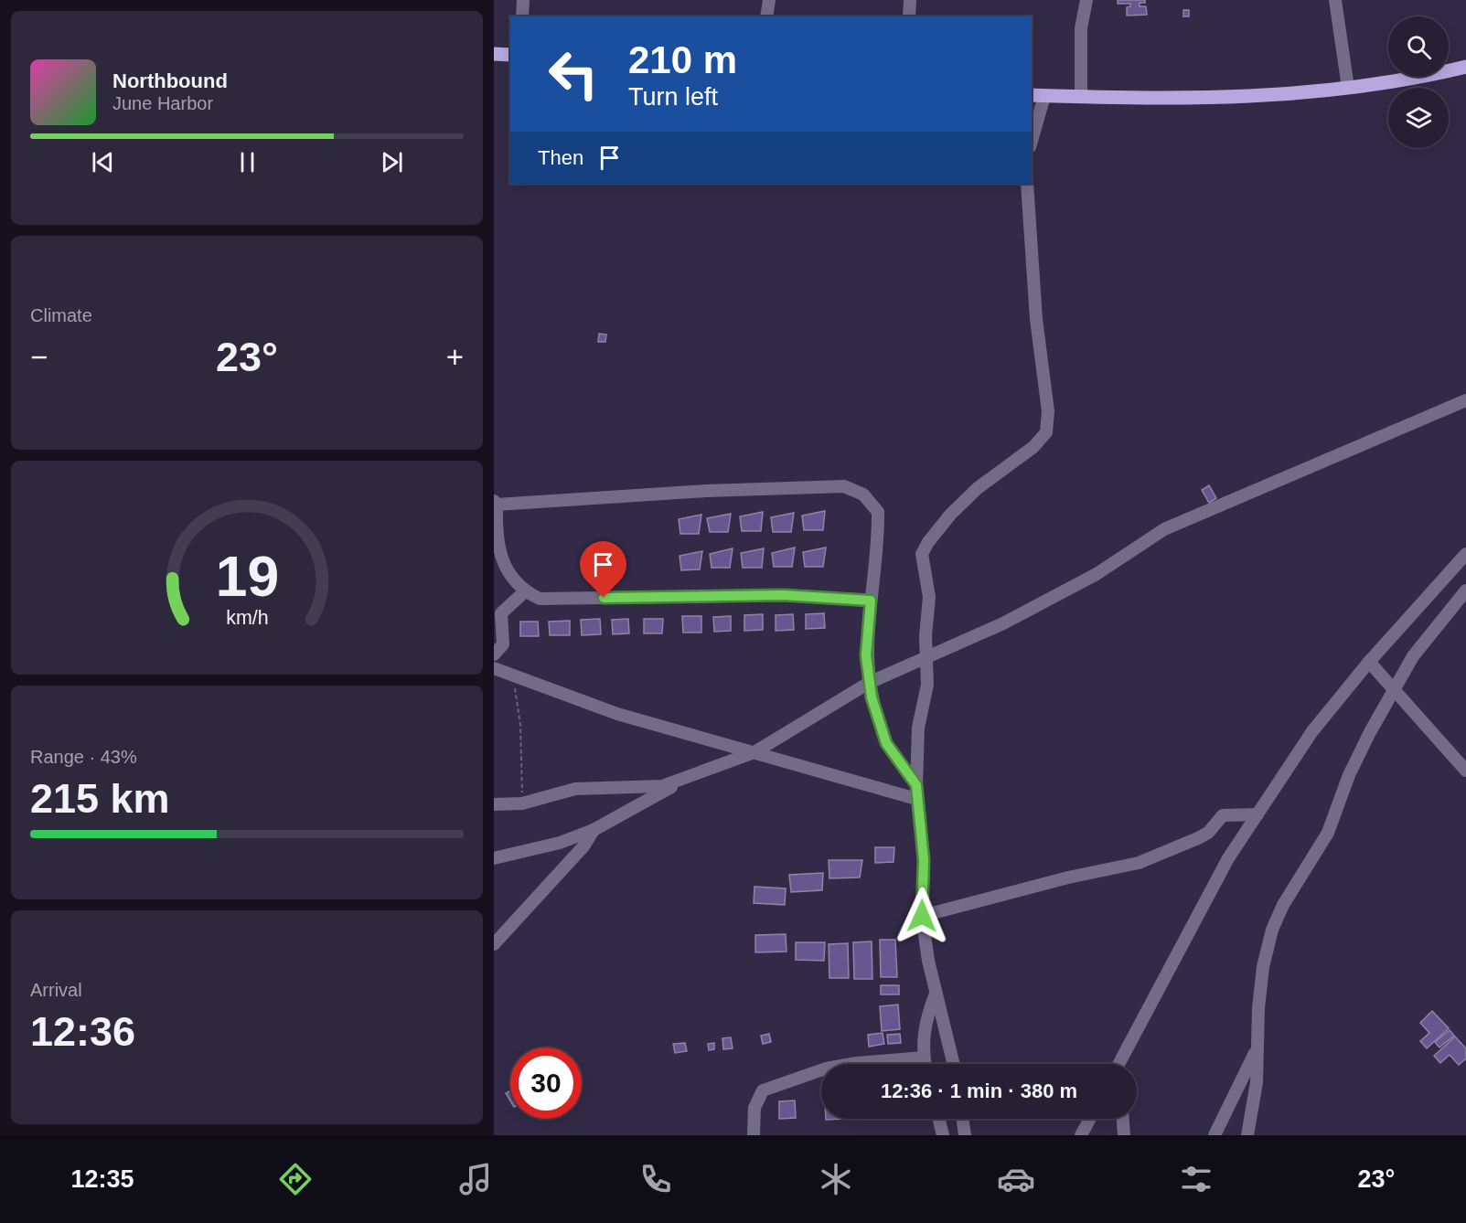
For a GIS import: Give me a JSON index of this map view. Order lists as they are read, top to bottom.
{
  "page": {
    "turn": ["210 m", "Turn left"],
    "song": ["Northbound", "June Harbor"],
    "then": "Then",
    "tile": [
      "Climate",
      ["Range · 43%", "215 km"],
      ["Arrival", "12:36"]
    ],
    "heat": ["−", "23°", "+"],
    "limit": "30",
    "trip": "12:36 · 1 min · 380 m",
    "tabs": ["12:35", "23°"],
    "gauge": ["19", "km/h"]
  }
}
